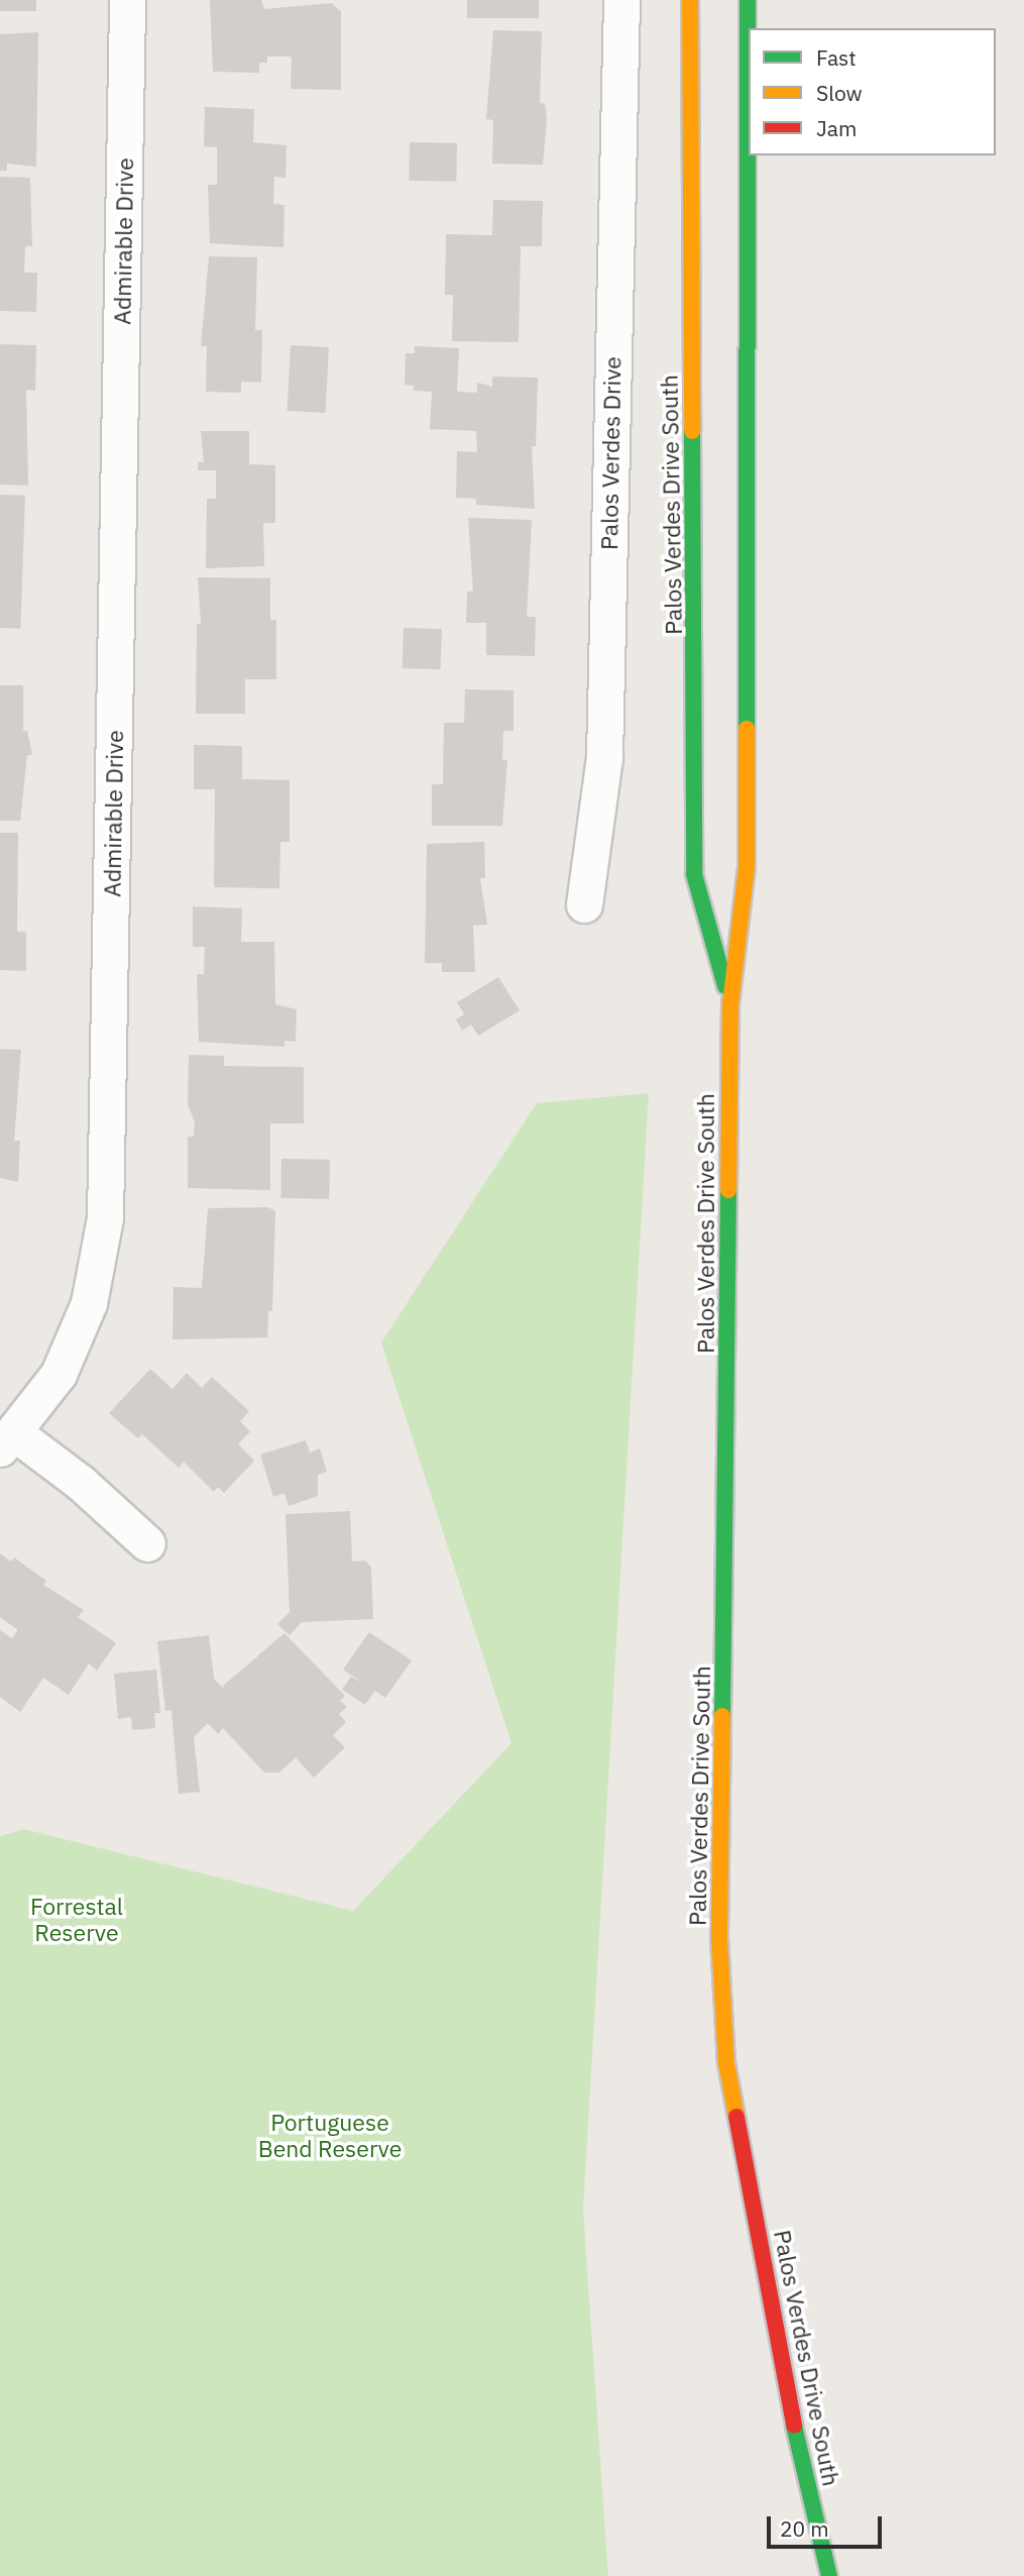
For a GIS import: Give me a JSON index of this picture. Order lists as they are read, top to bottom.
{
  "streets": {
    "main road": ["Palos Verdes Drive South"],
    "street": ["Admirable Drive", "Palos Verdes Drive"]
  },
  "parks": ["Forrestal Reserve", "Portuguese Bend Reserve"],
  "legend": ["Fast", "Slow", "Jam"],
  "scale_bar": "20 m"
}
